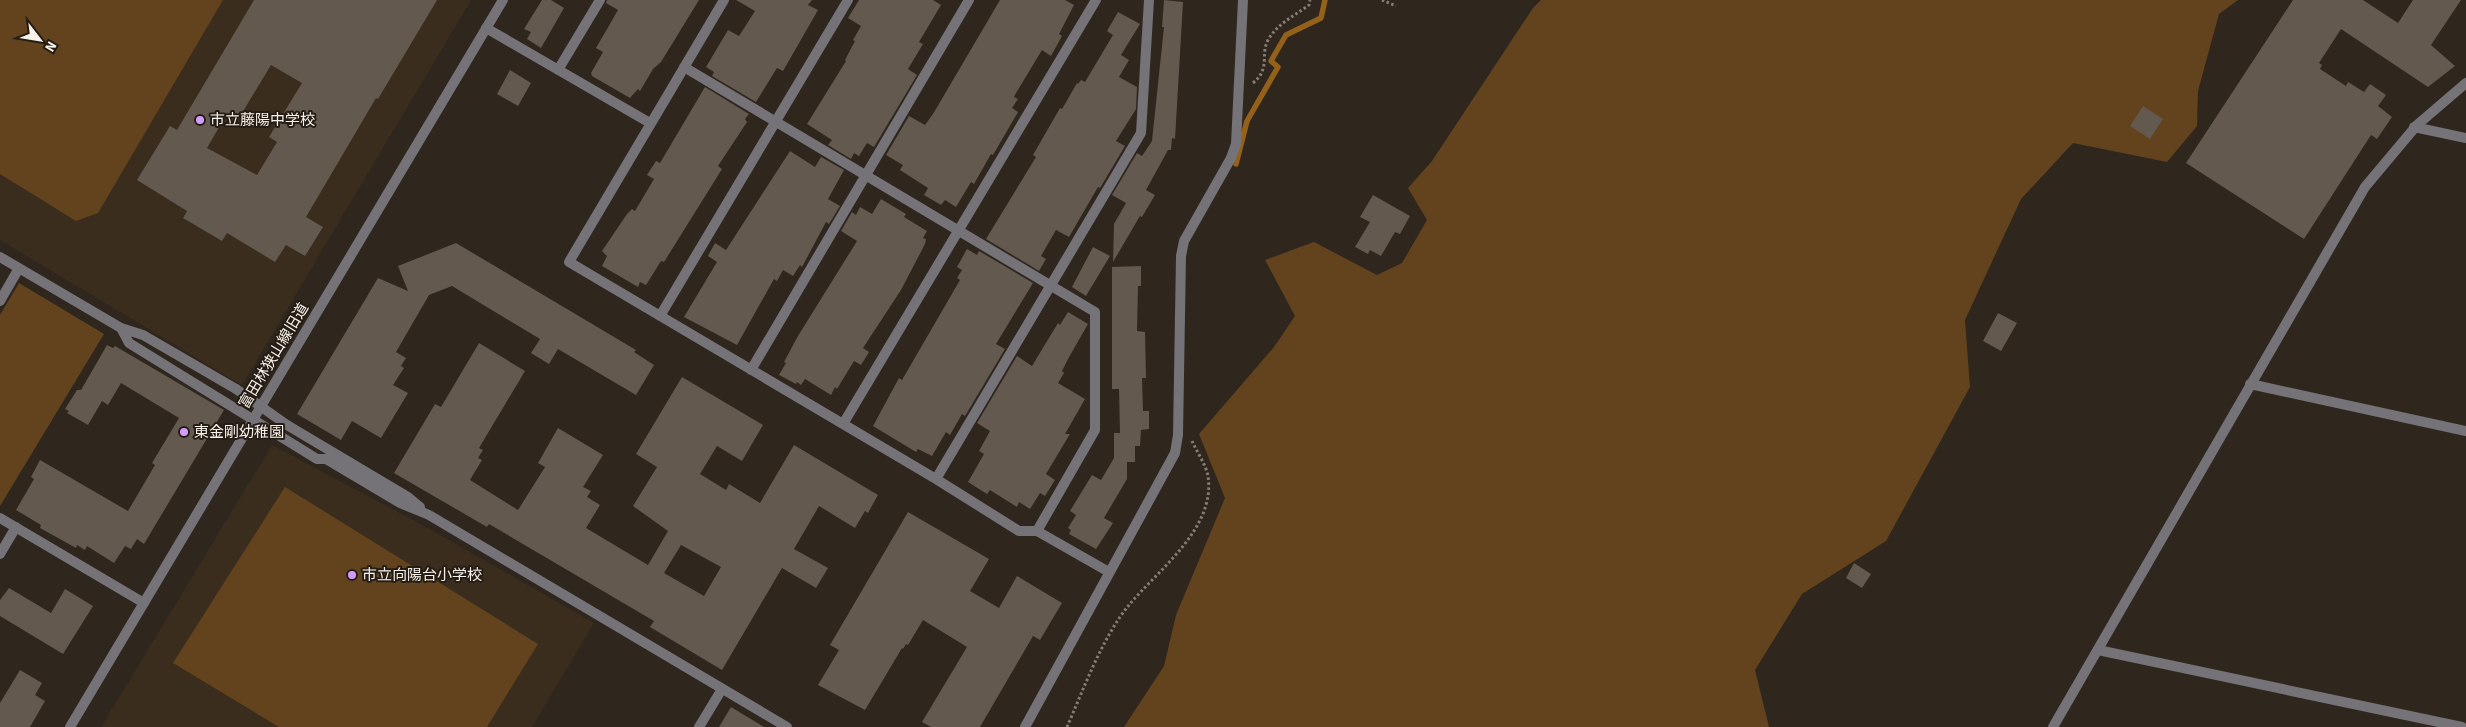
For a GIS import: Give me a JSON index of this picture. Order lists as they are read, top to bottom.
{
  "streets": {
    "street": ["富田林狭山線旧道"]
  },
  "places": ["市立藤陽中学校", "東金剛幼稚園", "市立向陽台小学校"],
  "north": "bottom right"
}
